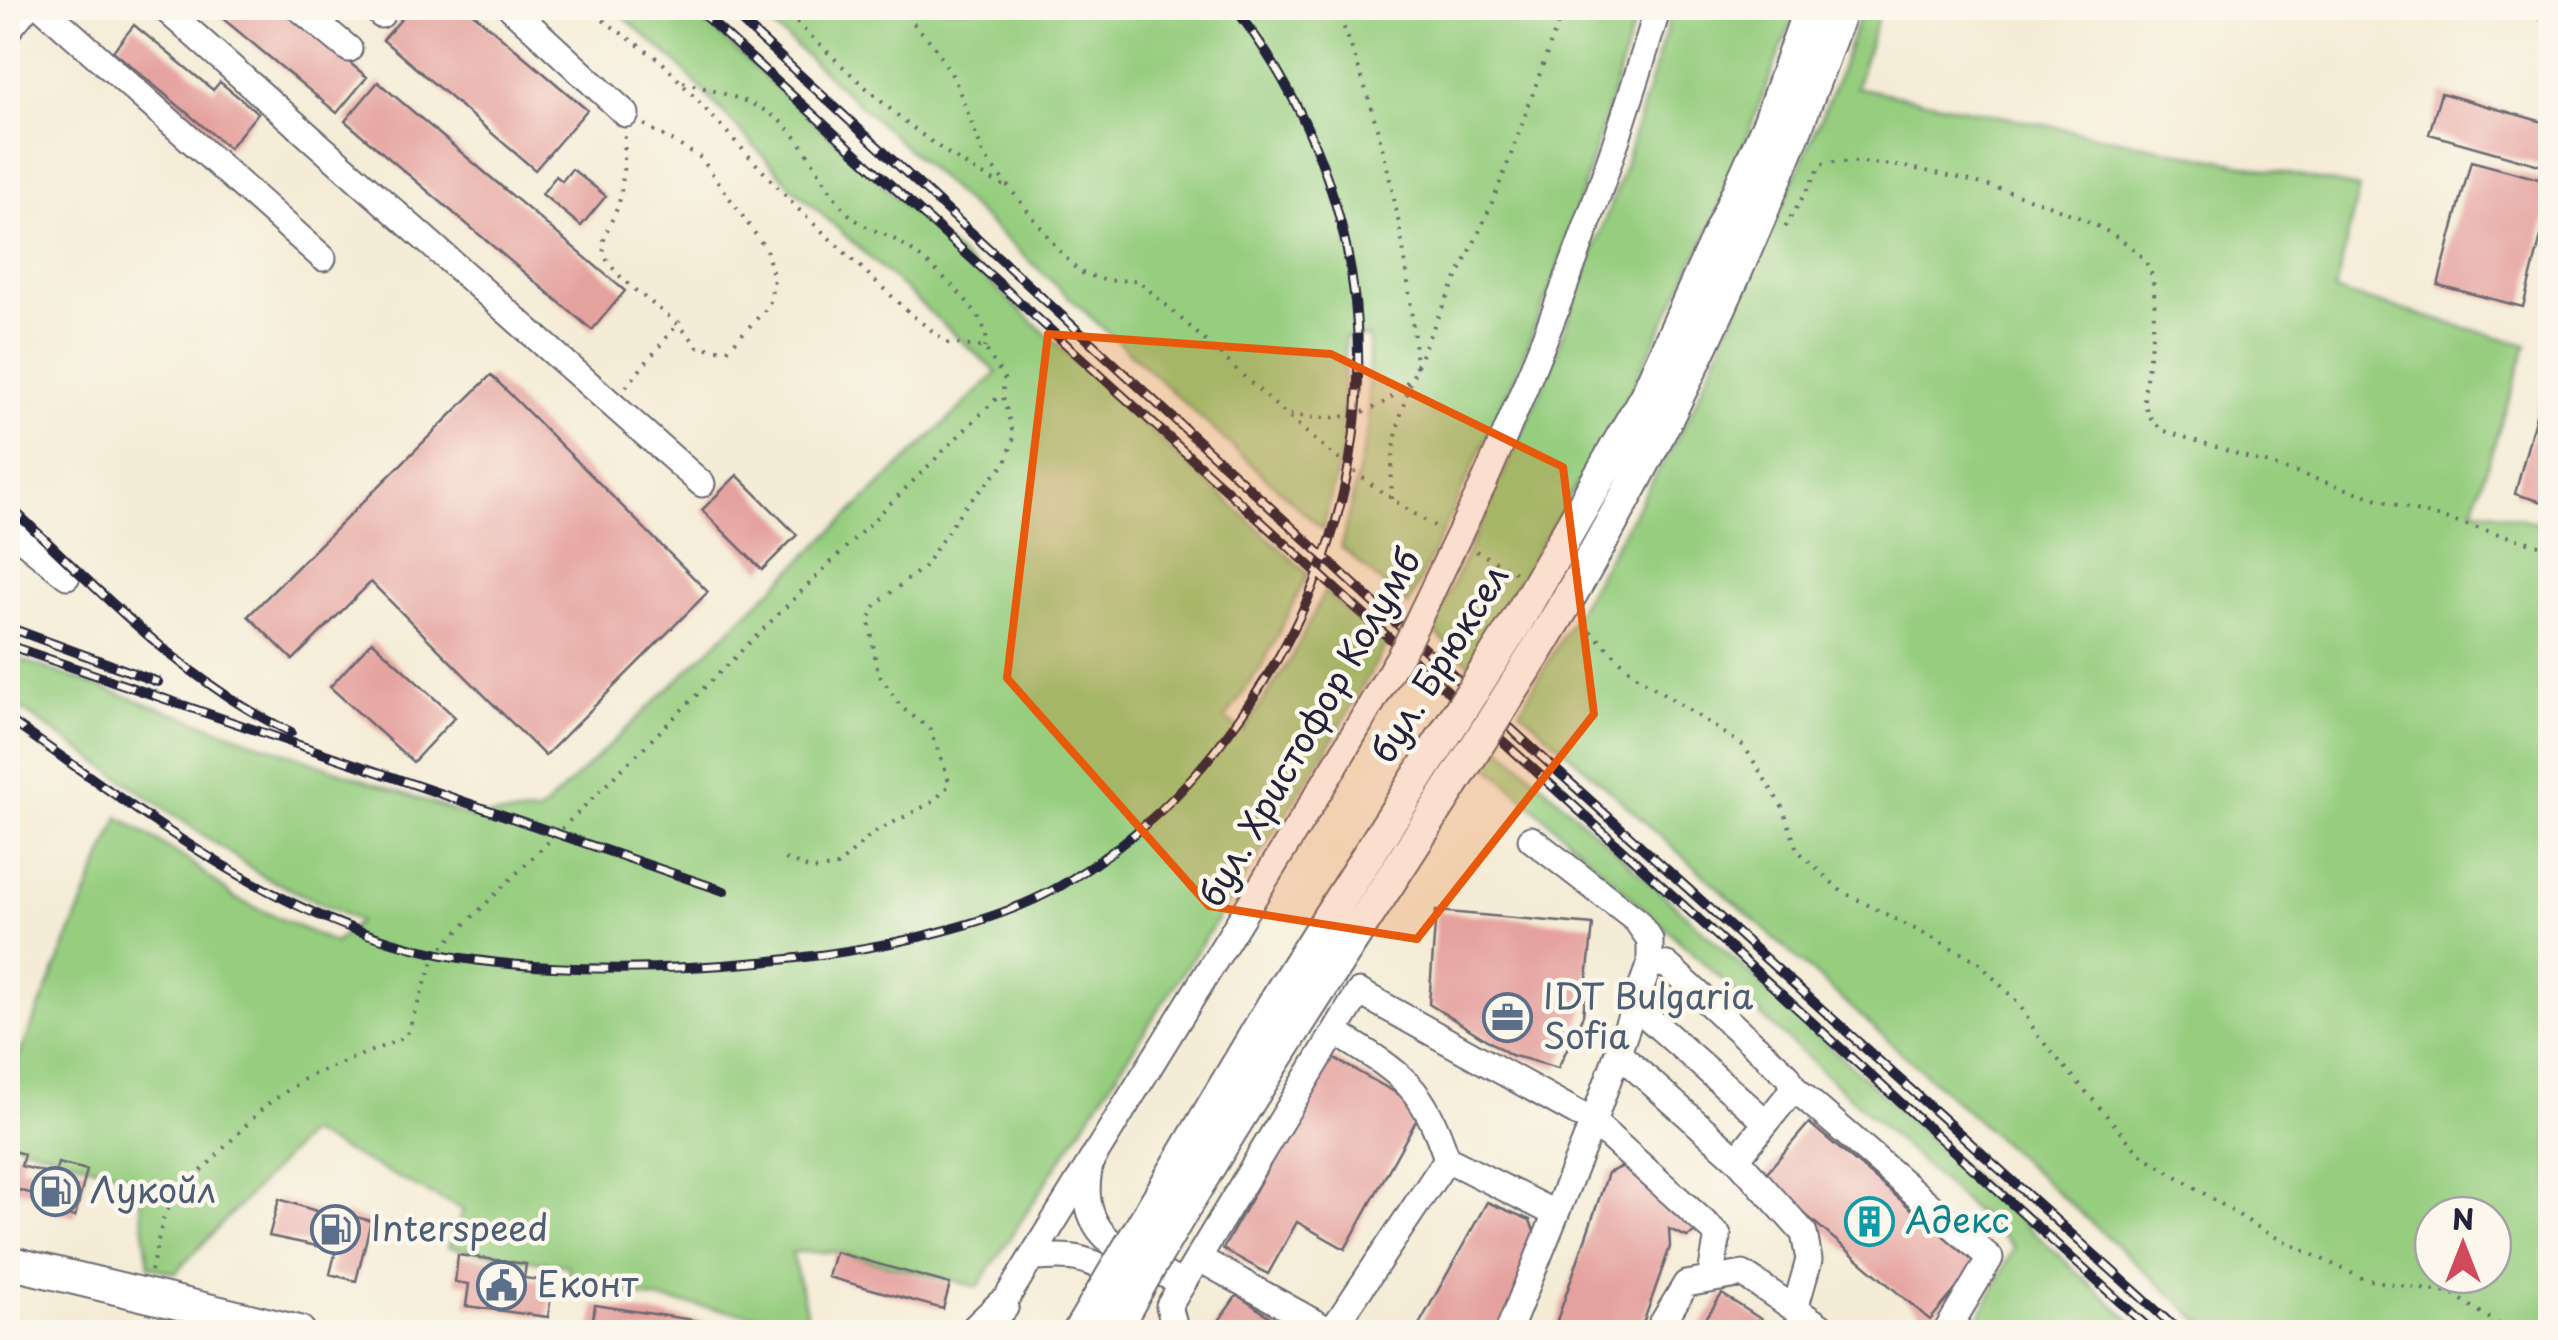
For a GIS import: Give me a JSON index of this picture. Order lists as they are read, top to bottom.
{
  "streets": {
    "main road": ["бул. Брюксел"],
    "street": ["бул. Христофор Колумб"]
  },
  "places": {
    "office": ["IDT Bulgaria Sofia"],
    "fuel station": ["Лукойл", "Interspeed"],
    "building": ["Адекс"],
    "public building": ["Еконт"]
  },
  "north": "top"
}
